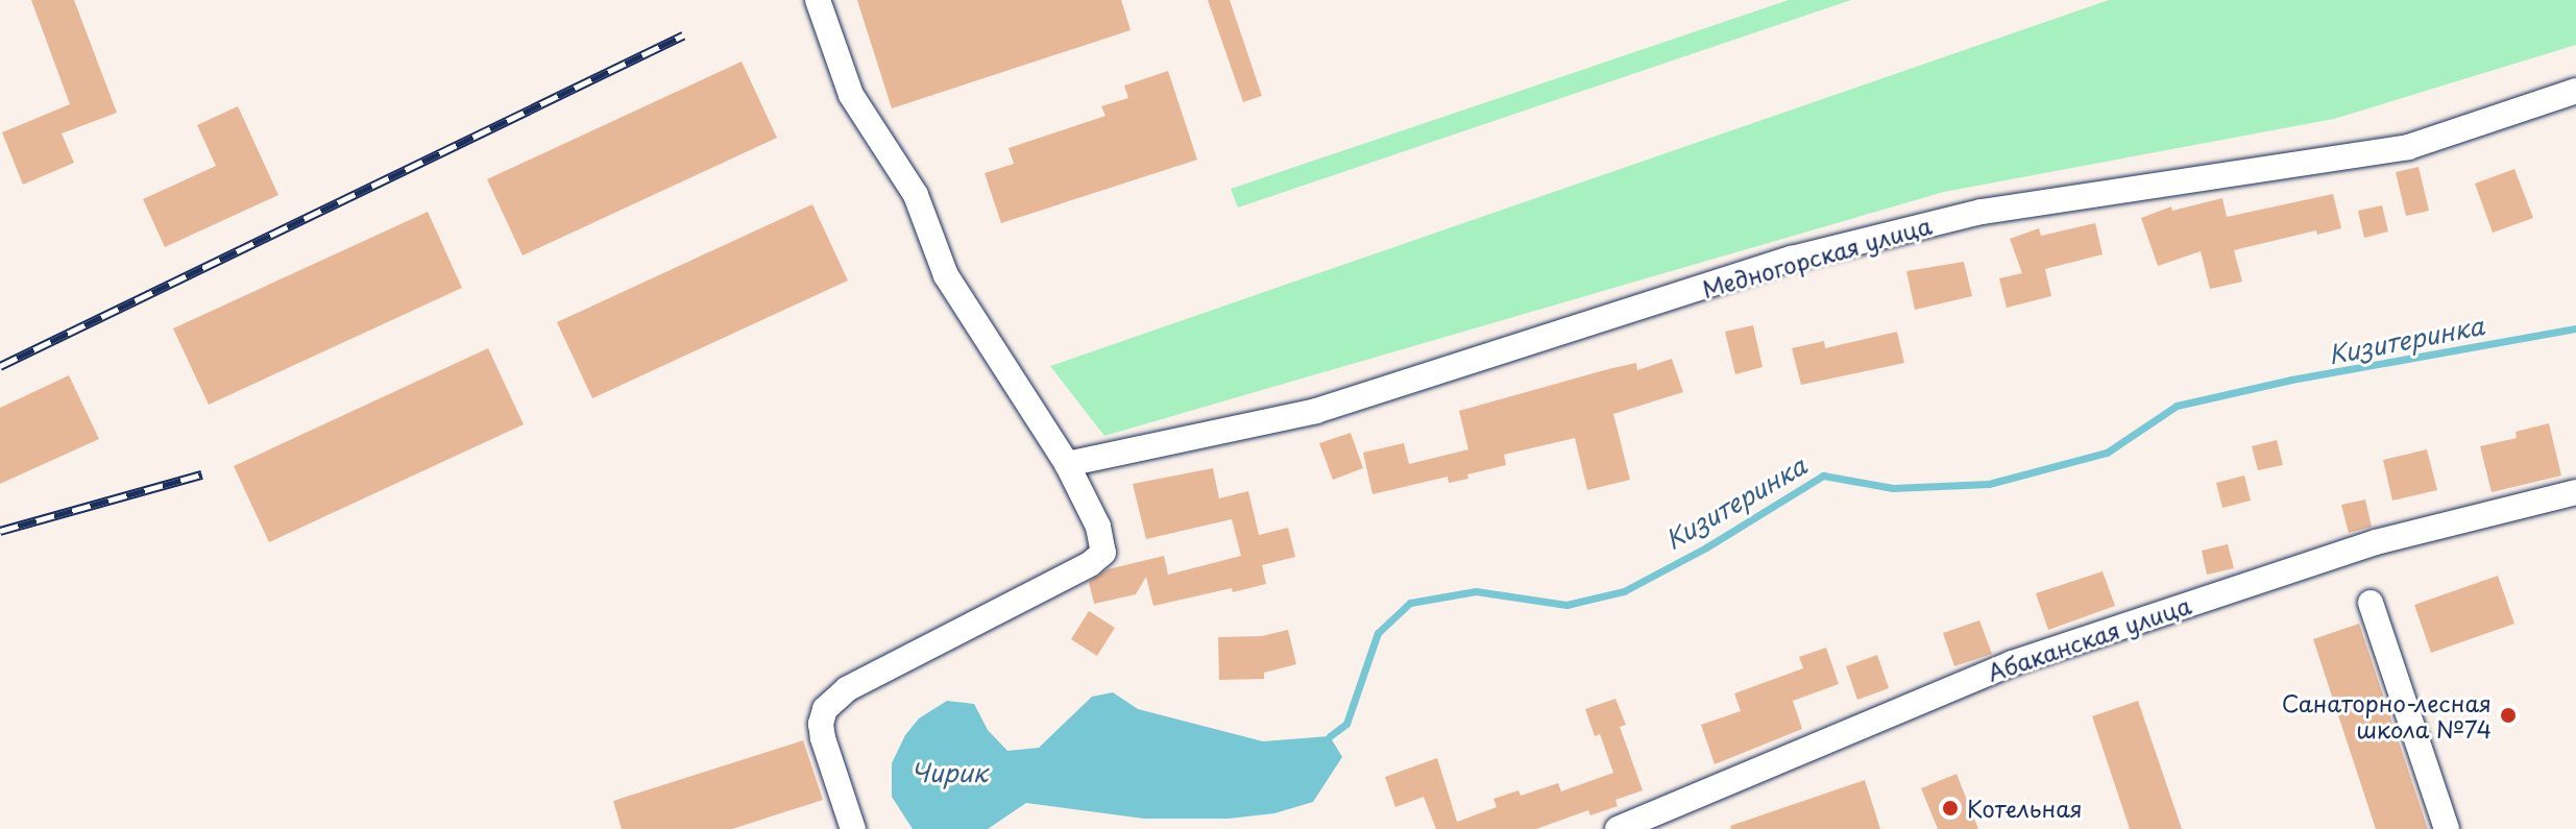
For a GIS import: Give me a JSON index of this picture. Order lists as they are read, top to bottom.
{
  "streets": {
    "street": ["Медногорская улица", "Абаканская улица"]
  },
  "water": ["Кизитеринка", "Чирик"],
  "places": ["Санаторно-лесная школа №74", "Котельная"]
}
